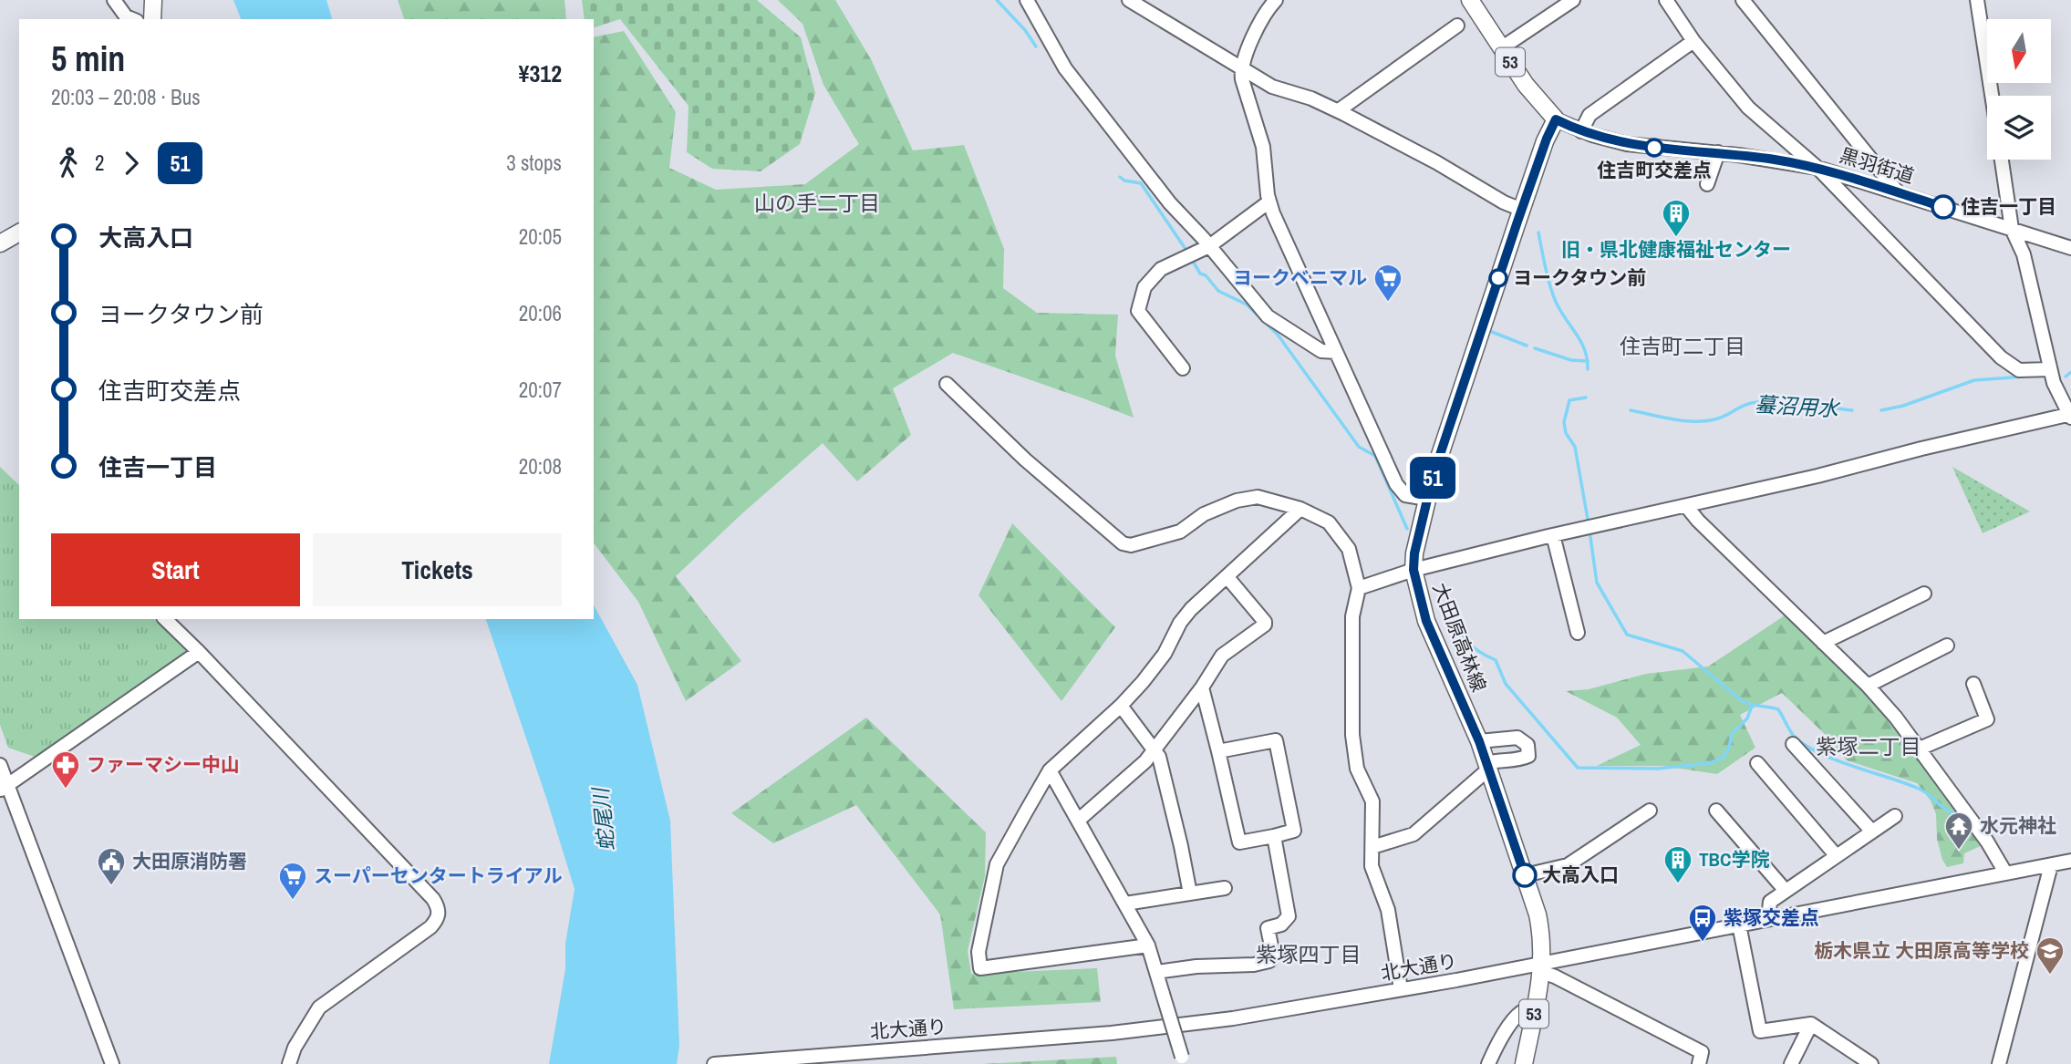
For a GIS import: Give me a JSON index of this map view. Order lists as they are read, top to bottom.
{
  "streets": {
    "main road": ["53", "大田原高林線"],
    "street": ["黒羽街道", "北大通り"]
  },
  "crossings": [
    ["53", "黒羽街道"],
    ["53", "大田原高林線"],
    ["黒羽街道", "大田原高林線"],
    ["大田原高林線", "北大通り"]
  ],
  "districts": [
    "山の手二丁目",
    "住吉町二丁目",
    "紫塚二丁目",
    "紫塚四丁目"
  ],
  "water": ["蟇沼用水", "蛇尾川"],
  "places": {
    "other": [
      "住吉町交差点",
      "住吉一丁目",
      "ヨークタウン前",
      "大高入口"
    ],
    "building": ["旧・県北健康福祉センター", "TBC学院"],
    "supermarket": ["ヨークベニマル", "スーパーセンタートライアル"],
    "pharmacy": ["ファーマシー中山"],
    "temple": ["水元神社"],
    "public building": ["大田原消防署"],
    "bus stop": ["紫塚交差点"],
    "school or university": ["栃木県立 大田原高等学校"]
  },
  "lines": ["bus line 51"],
  "north": "bottom",
  "page": {
    "on_map": "51",
    "heading": ["5 min", "20:03 – 20:08 · Bus", "¥312"],
    "legs": ["2", "51", "3 stops"],
    "list": [
      {
        "name": "大高入口",
        "value": "20:05"
      },
      {
        "name": "ヨークタウン前",
        "value": "20:06"
      },
      {
        "name": "住吉町交差点",
        "value": "20:07"
      },
      {
        "name": "住吉一丁目",
        "value": "20:08"
      }
    ],
    "buttons": ["Start", "Tickets"]
  }
}
